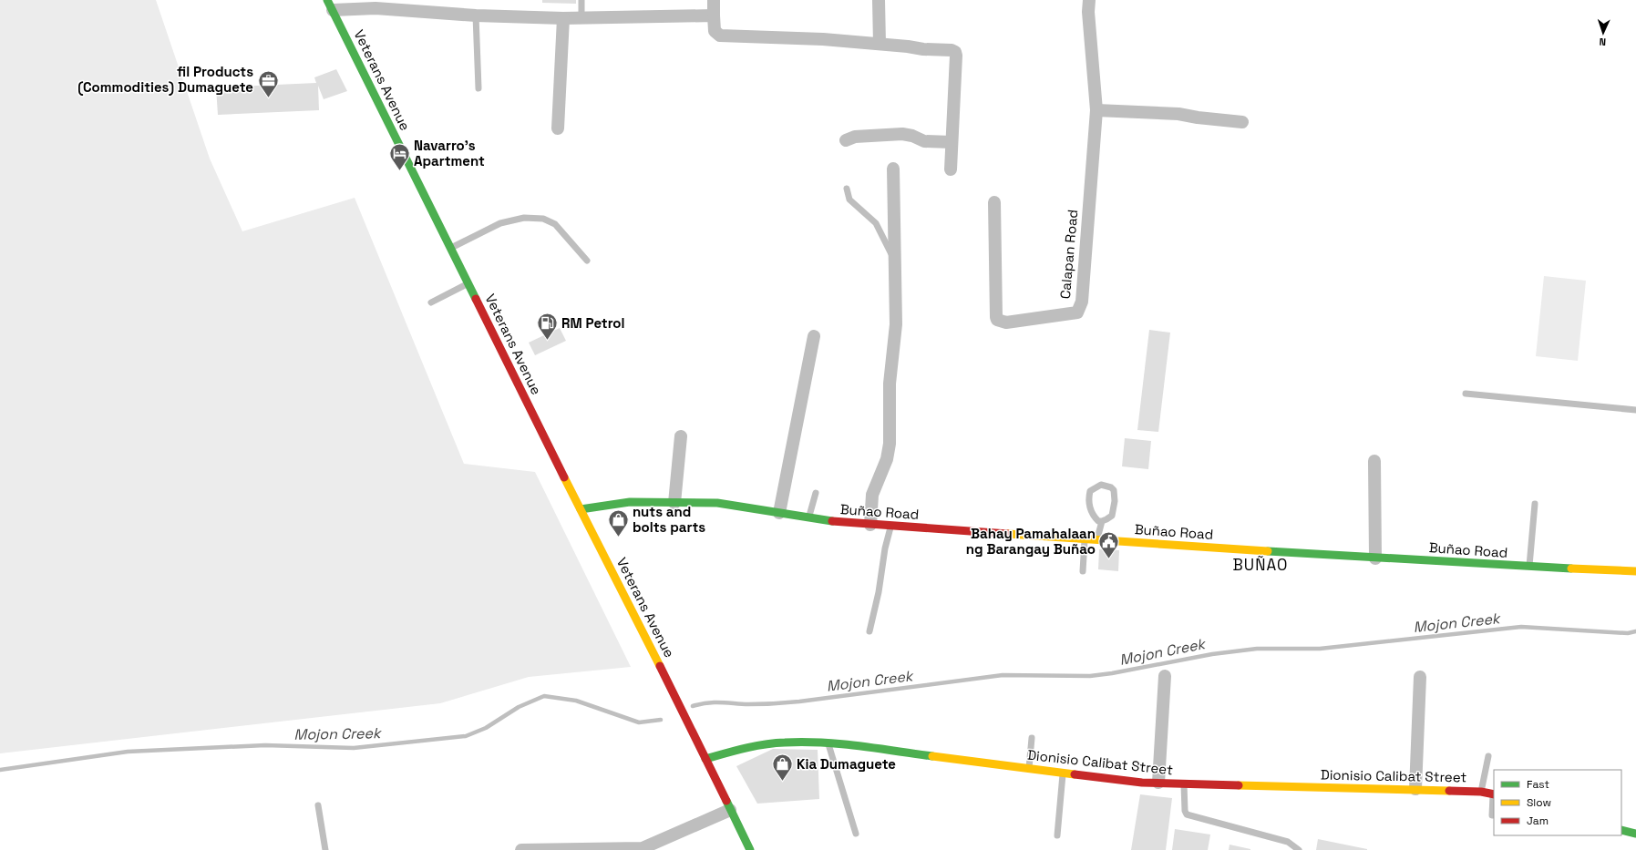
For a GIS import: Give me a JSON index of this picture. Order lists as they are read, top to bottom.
{
  "streets": {
    "main road": ["Veterans Avenue", "Buñao Road", "Dionisio Calibat Street"],
    "street": ["Calapan Road"]
  },
  "crossings": [
    ["Veterans Avenue", "Buñao Road"],
    ["Veterans Avenue", "Dionisio Calibat Street"]
  ],
  "districts": ["BUÑAO"],
  "water": ["Mojon Creek"],
  "places": {
    "office": ["fil Products (Commodities) Dumaguete"],
    "hotel": ["Navarro's Apartment"],
    "fuel station": ["RM Petrol"],
    "shop": ["nuts and bolts parts", "Kia Dumaguete"],
    "public building": ["Bahay Pamahalaan ng Barangay Buñao"]
  },
  "legend": ["Fast", "Slow", "Jam"],
  "north": "bottom"
}
